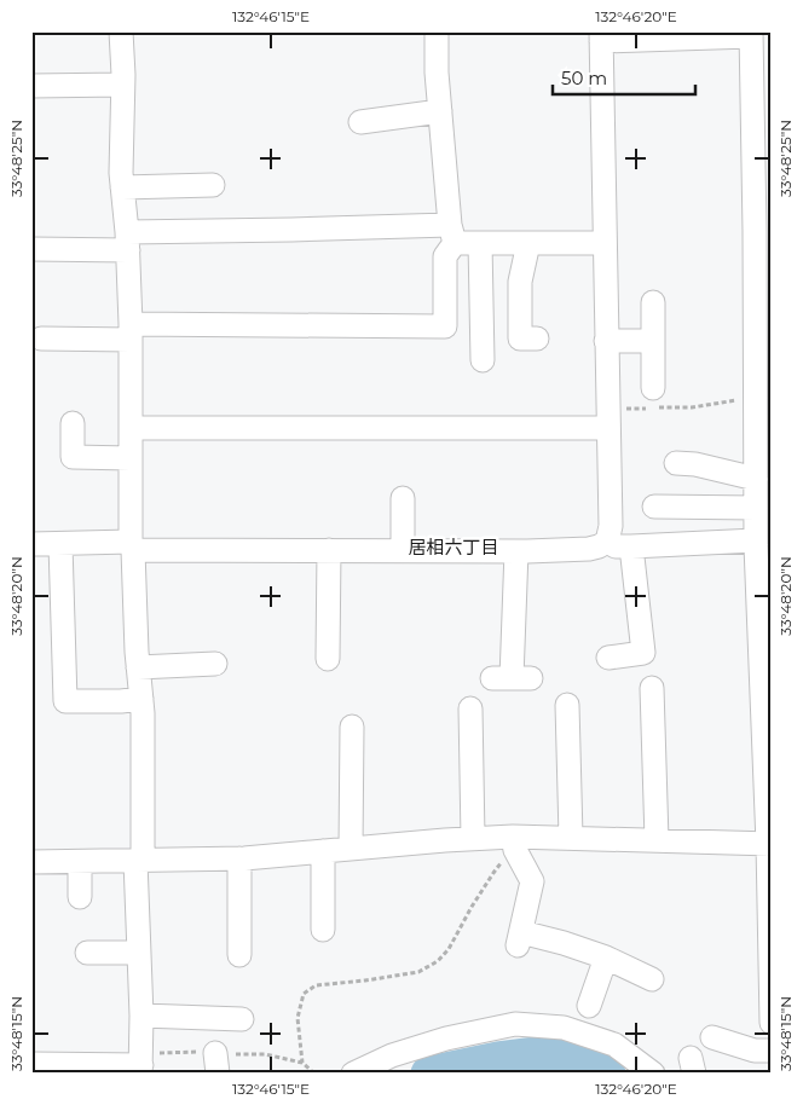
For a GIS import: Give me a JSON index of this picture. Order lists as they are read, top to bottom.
{
  "districts": ["居相六丁目"],
  "scale_bar": "50 m",
  "coordinates": [
    "132°46'15\"E",
    "132°46'20\"E",
    "33°48'25\"N",
    "33°48'20\"N",
    "33°48'15\"N"
  ]
}
